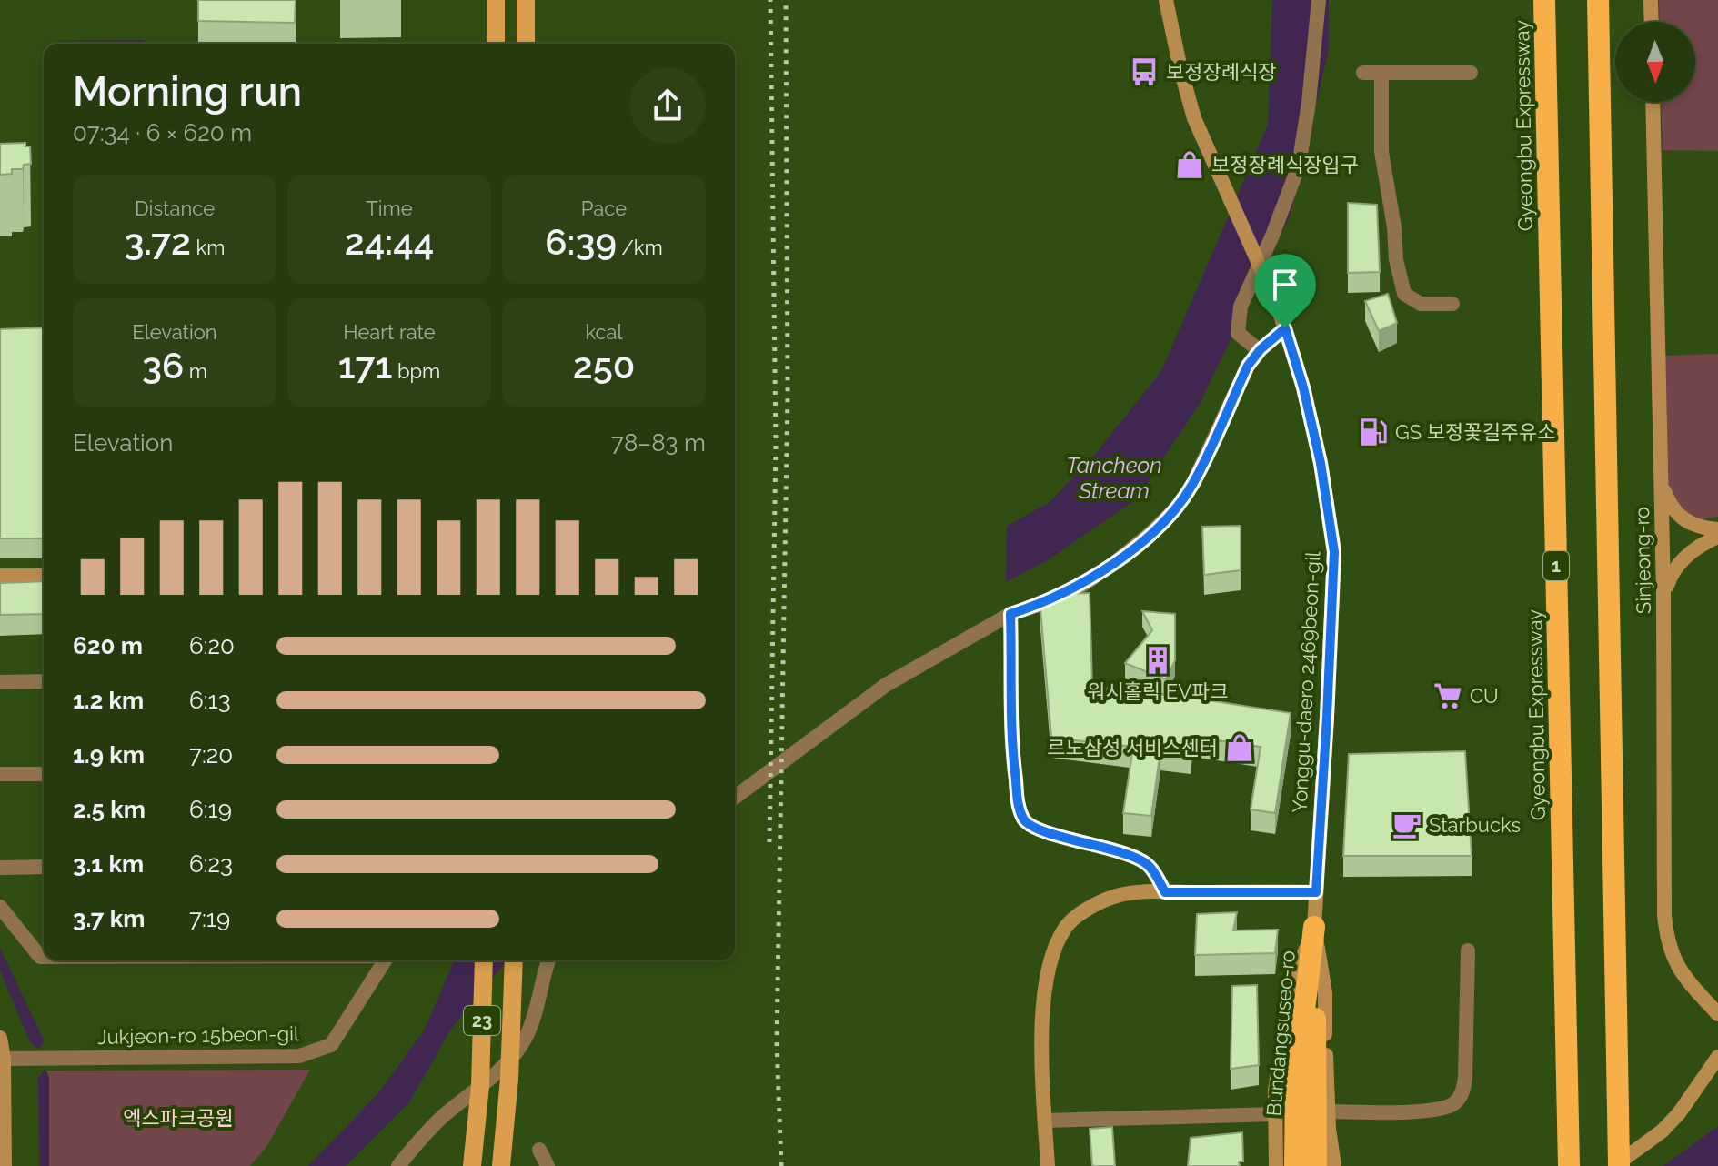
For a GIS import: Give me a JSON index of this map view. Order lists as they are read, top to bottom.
{
  "streets": {
    "highway": ["Gyeongbu Expressway", "1", "Bundangsuseo-ro"],
    "main road": ["23"],
    "street": ["Sinjeong-ro", "Yonggu-daero 2469beon-gil", "Jukjeon-ro 15beon-gil"]
  },
  "crossings": [
    ["Yonggu-daero 2469beon-gil", "Bundangsuseo-ro"]
  ],
  "water": ["Tancheon Stream"],
  "parks": ["엑스파크공원"],
  "places": {
    "bus stop": ["보정장례식장"],
    "shop": ["보정장례식장입구", "르노삼성 서비스센터"],
    "fuel station": ["GS 보정꽃길주유소"],
    "building": ["워시홀릭 EV파크"],
    "supermarket": ["CU"],
    "cafe": ["Starbucks"]
  },
  "north": "bottom",
  "page": {
    "heading": ["Morning run", "07:34 · 6 × 620 m"],
    "stats": [
      ["Distance", "3.72 km"],
      ["Time", "24:44"],
      ["Pace", "6:39 /km"],
      ["Elevation", "36 m"],
      ["Heart rate", "171 bpm"],
      ["kcal", "250"]
    ],
    "chart": ["Elevation", "78–83 m"],
    "list": [
      {
        "name": "620 m",
        "note": "6:20"
      },
      {
        "name": "1.2 km",
        "note": "6:13"
      },
      {
        "name": "1.9 km",
        "note": "7:20"
      },
      {
        "name": "2.5 km",
        "note": "6:19"
      },
      {
        "name": "3.1 km",
        "note": "6:23"
      },
      {
        "name": "3.7 km",
        "note": "7:19"
      }
    ]
  }
}
